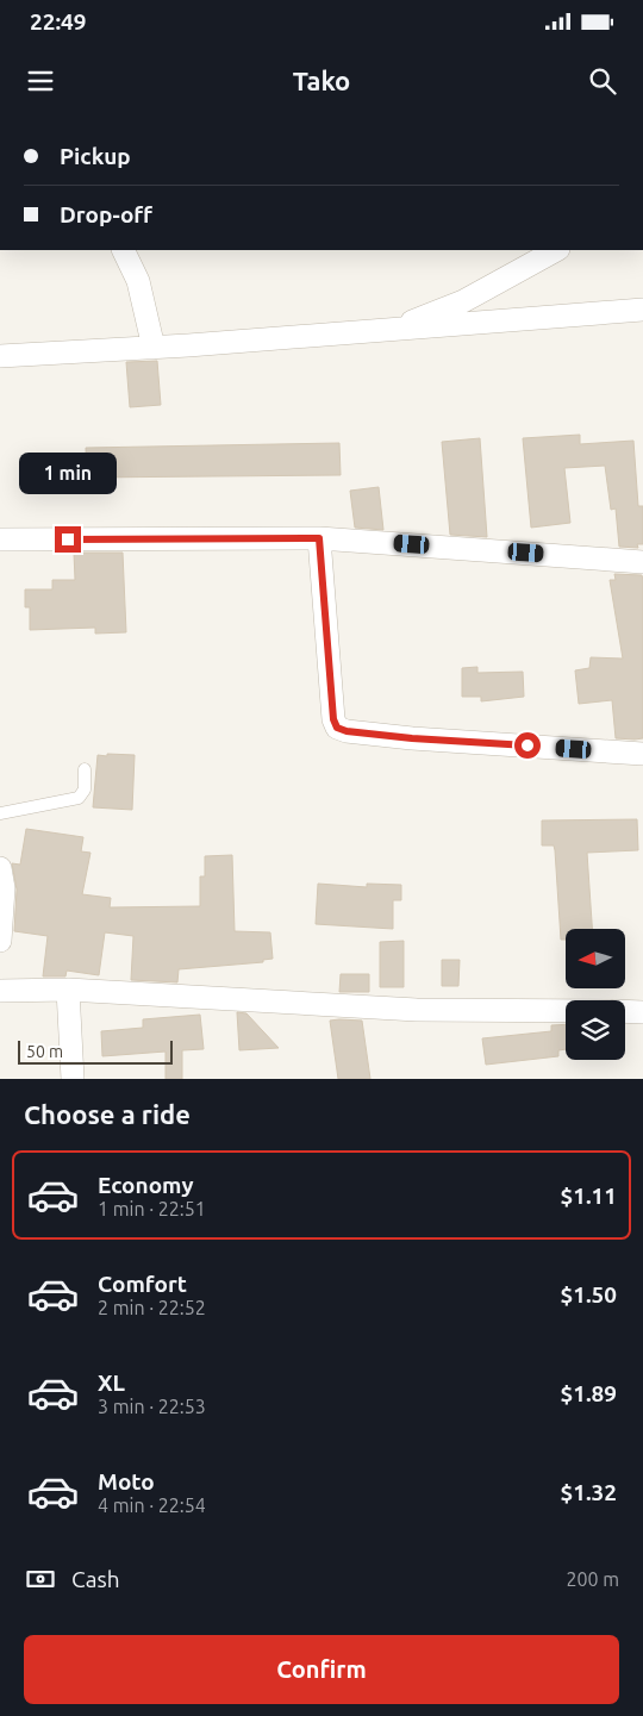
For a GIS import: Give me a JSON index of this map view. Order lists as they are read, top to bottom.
{
  "scale_bar": "50 m",
  "north": "left",
  "page": {
    "status": "22:49",
    "header": "Tako",
    "banner": ["Pickup", "Drop-off"],
    "bubble": "1 min",
    "scale": "50 m",
    "heading": "Choose a ride",
    "list": [
      {
        "name": "Economy",
        "note": "1 min · 22:51",
        "value": "$1.11"
      },
      {
        "name": "Comfort",
        "note": "2 min · 22:52",
        "value": "$1.50"
      },
      {
        "name": "XL",
        "note": "3 min · 22:53",
        "value": "$1.89"
      },
      {
        "name": "Moto",
        "note": "4 min · 22:54",
        "value": "$1.32"
      }
    ],
    "pay": ["Cash", "200 m"],
    "buttons": "Confirm"
  }
}
